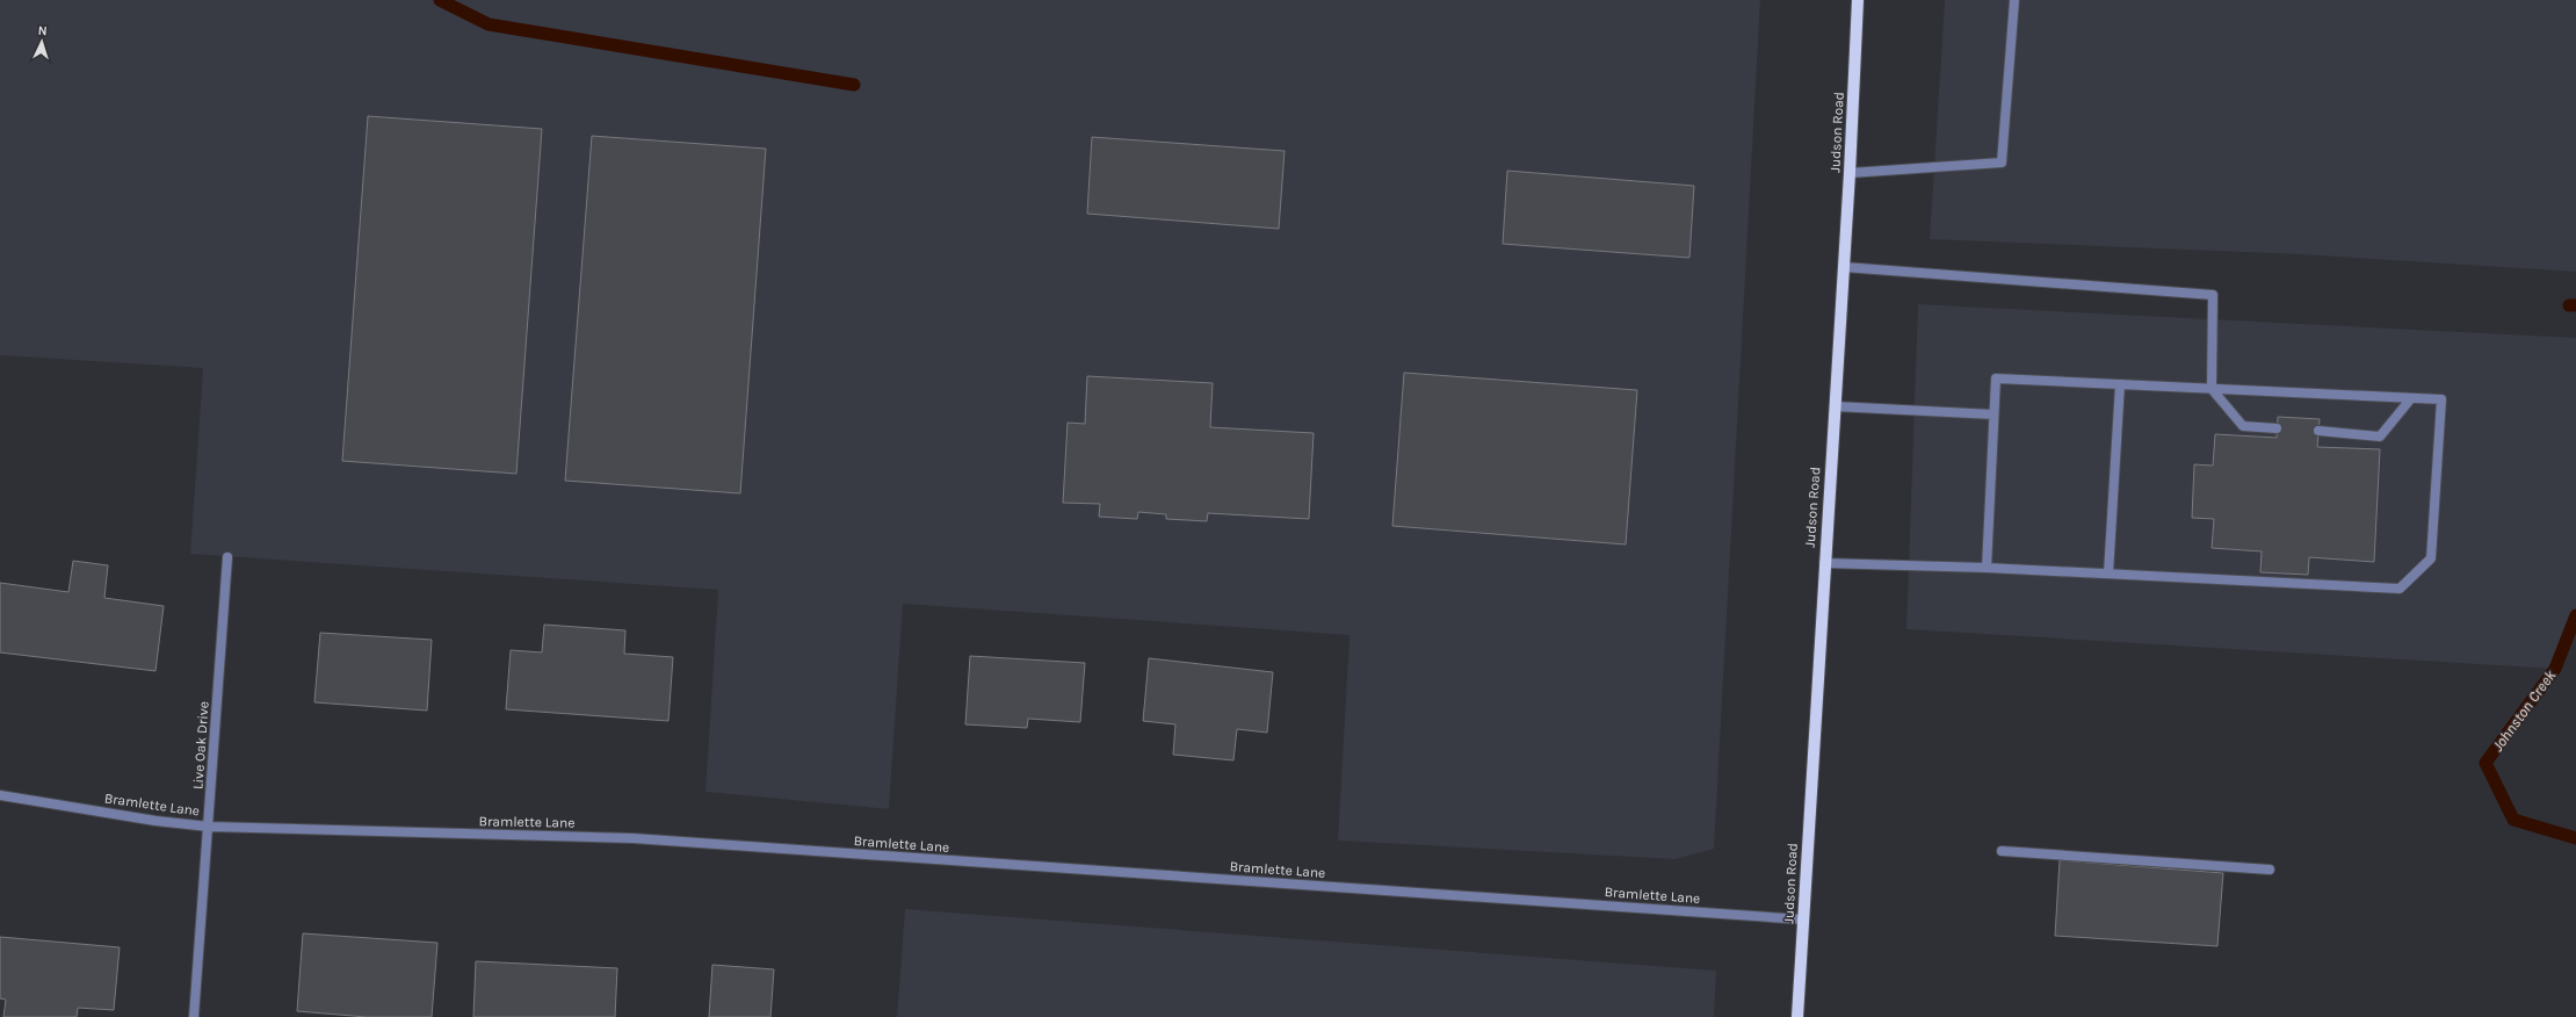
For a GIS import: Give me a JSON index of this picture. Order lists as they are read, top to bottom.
{
  "streets": {
    "main road": ["Judson Road"],
    "street": ["Live Oak Drive", "Bramlette Lane"]
  },
  "crossings": [
    ["Judson Road", "Bramlette Lane"],
    ["Live Oak Drive", "Bramlette Lane"]
  ],
  "water": ["Johnston Creek"],
  "north": "top"
}
